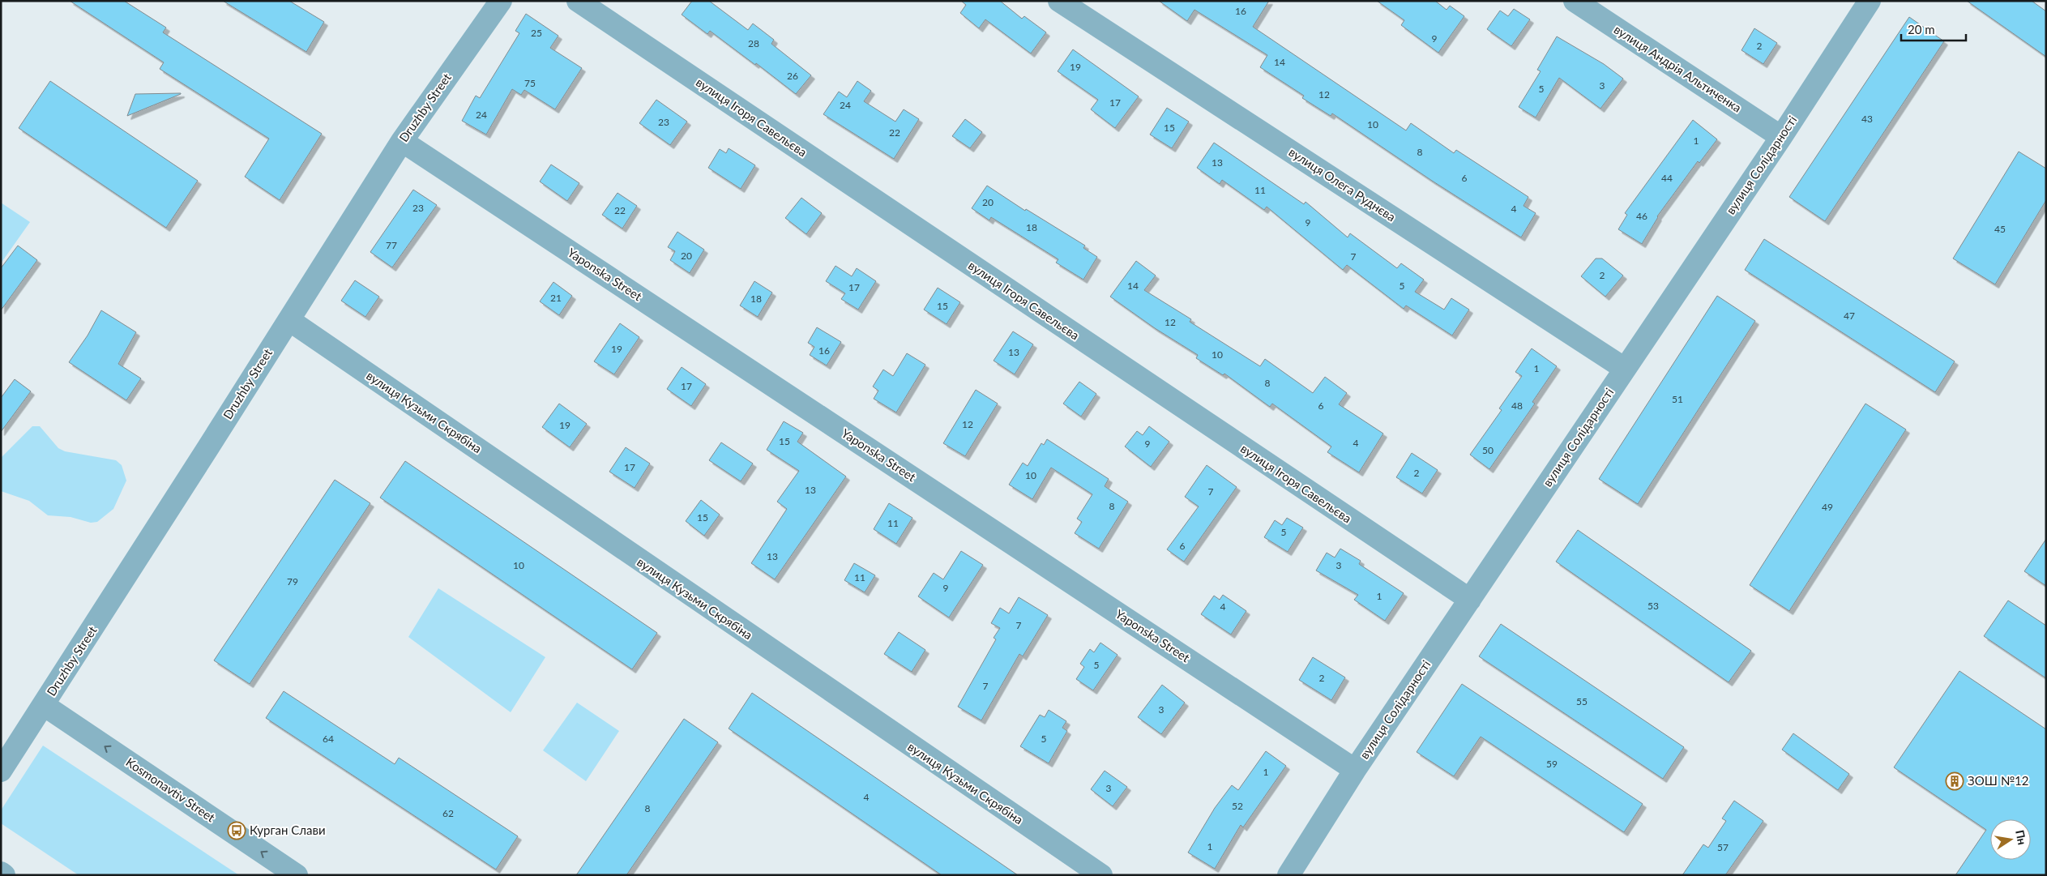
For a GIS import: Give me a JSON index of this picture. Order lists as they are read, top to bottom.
{
  "streets": {
    "street": [
      "вулиця Андрія Альтиченка",
      "Druzhby Street",
      "вулиця Ігоря Савельєва",
      "вулиця Солідарності",
      "вулиця Олега Руднєва",
      "Yaponska Street",
      "вулиця Кузьми Скрябіна",
      "Kosmonavtiv Street"
    ]
  },
  "crossings": [
    ["вулиця Андрія Альтиченка", "вулиця Солідарності"],
    ["Druzhby Street", "Yaponska Street"],
    ["Druzhby Street", "вулиця Кузьми Скрябіна"],
    ["Druzhby Street", "Kosmonavtiv Street"],
    ["вулиця Ігоря Савельєва", "вулиця Солідарності"],
    ["вулиця Солідарності", "вулиця Олега Руднєва"],
    ["вулиця Солідарності", "Yaponska Street"]
  ],
  "one_way": ["Kosmonavtiv Street"],
  "places": {
    "building": ["ЗОШ №12"],
    "bus stop": ["Курган Слави"]
  },
  "house_numbers": [
    "16",
    "25",
    "9",
    "28",
    "2",
    "14",
    "19",
    "26",
    "75",
    "3",
    "5",
    "12",
    "17",
    "24",
    "24",
    "43",
    "23",
    "10",
    "15",
    "22",
    "1",
    "8",
    "13",
    "6",
    "44",
    "11",
    "20",
    "23",
    "4",
    "22",
    "46",
    "9",
    "18",
    "45",
    "77",
    "20",
    "7",
    "2",
    "14",
    "5",
    "17",
    "21",
    "18",
    "15",
    "47",
    "12",
    "19",
    "16",
    "13",
    "10",
    "1",
    "8",
    "17",
    "51",
    "6",
    "48",
    "12",
    "19",
    "15",
    "4",
    "9",
    "50",
    "17",
    "2",
    "10",
    "13",
    "7",
    "8",
    "49",
    "15",
    "11",
    "5",
    "6",
    "13",
    "10",
    "3",
    "11",
    "79",
    "9",
    "1",
    "53",
    "4",
    "7",
    "5",
    "2",
    "7",
    "55",
    "3",
    "64",
    "5",
    "59",
    "1",
    "3",
    "4",
    "52",
    "8",
    "62",
    "1",
    "57"
  ],
  "scale_bar": "20 m",
  "north": "right"
}
